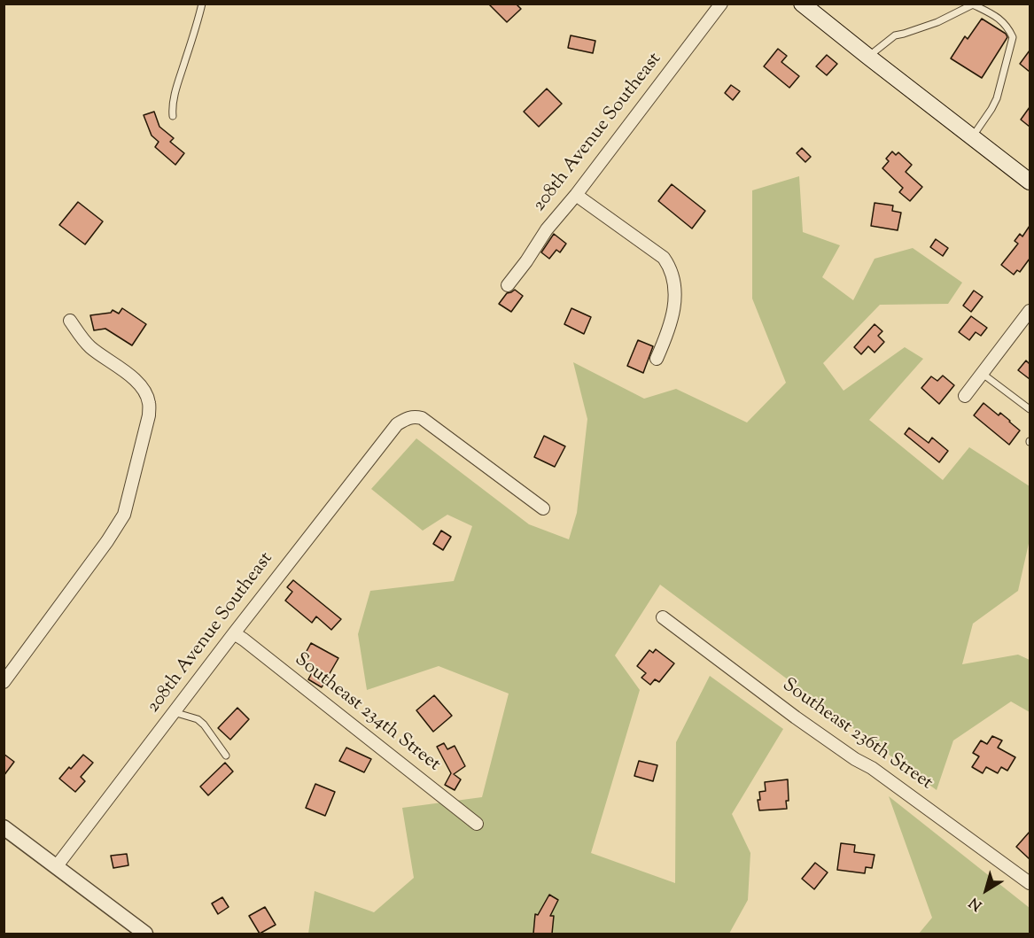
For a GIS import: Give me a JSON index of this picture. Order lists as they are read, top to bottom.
{
  "streets": {
    "street": ["208th Avenue Southeast", "Southeast 234th Street", "Southeast 236th Street"]
  },
  "crossings": [
    ["208th Avenue Southeast", "Southeast 234th Street"]
  ],
  "north": "bottom left"
}
